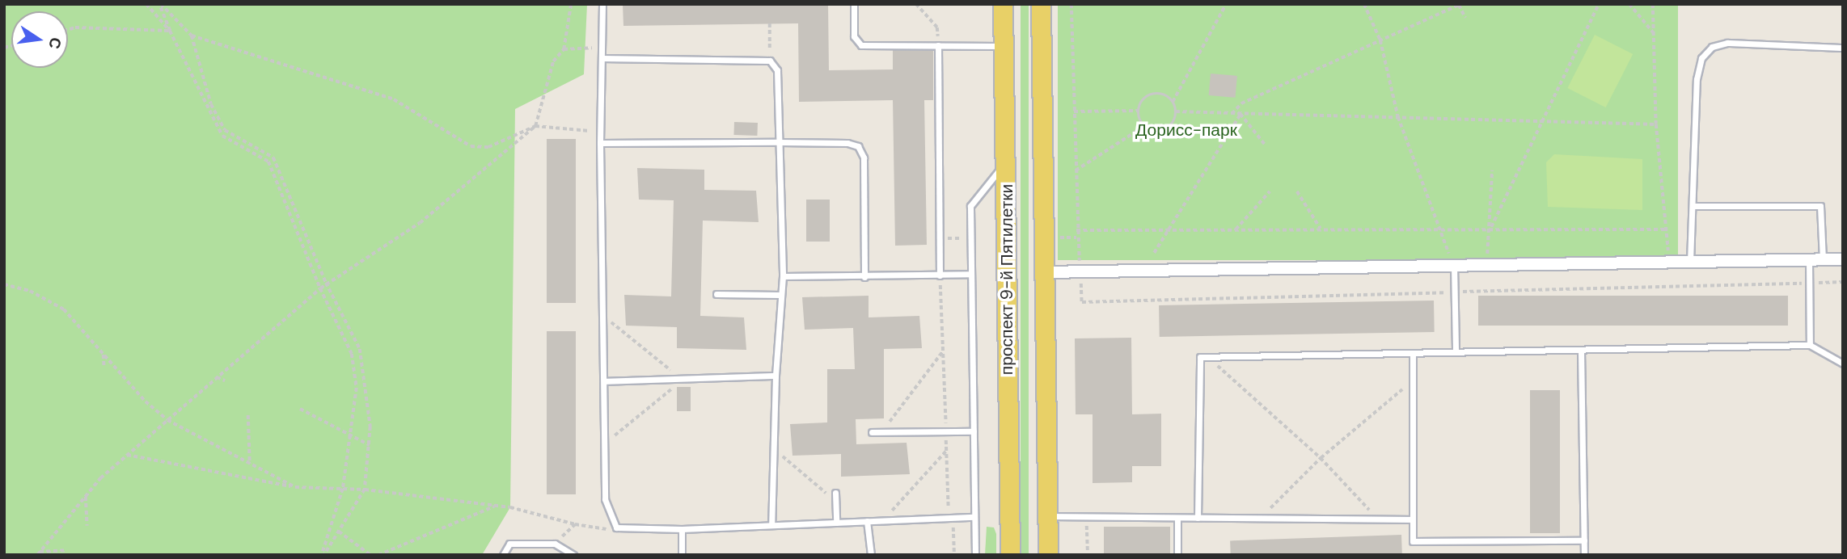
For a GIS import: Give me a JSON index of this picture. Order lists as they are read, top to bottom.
{
  "streets": {
    "main road": ["проспект 9-й Пятилетки"]
  },
  "parks": ["Дорисс-парк"],
  "north": "right"
}
